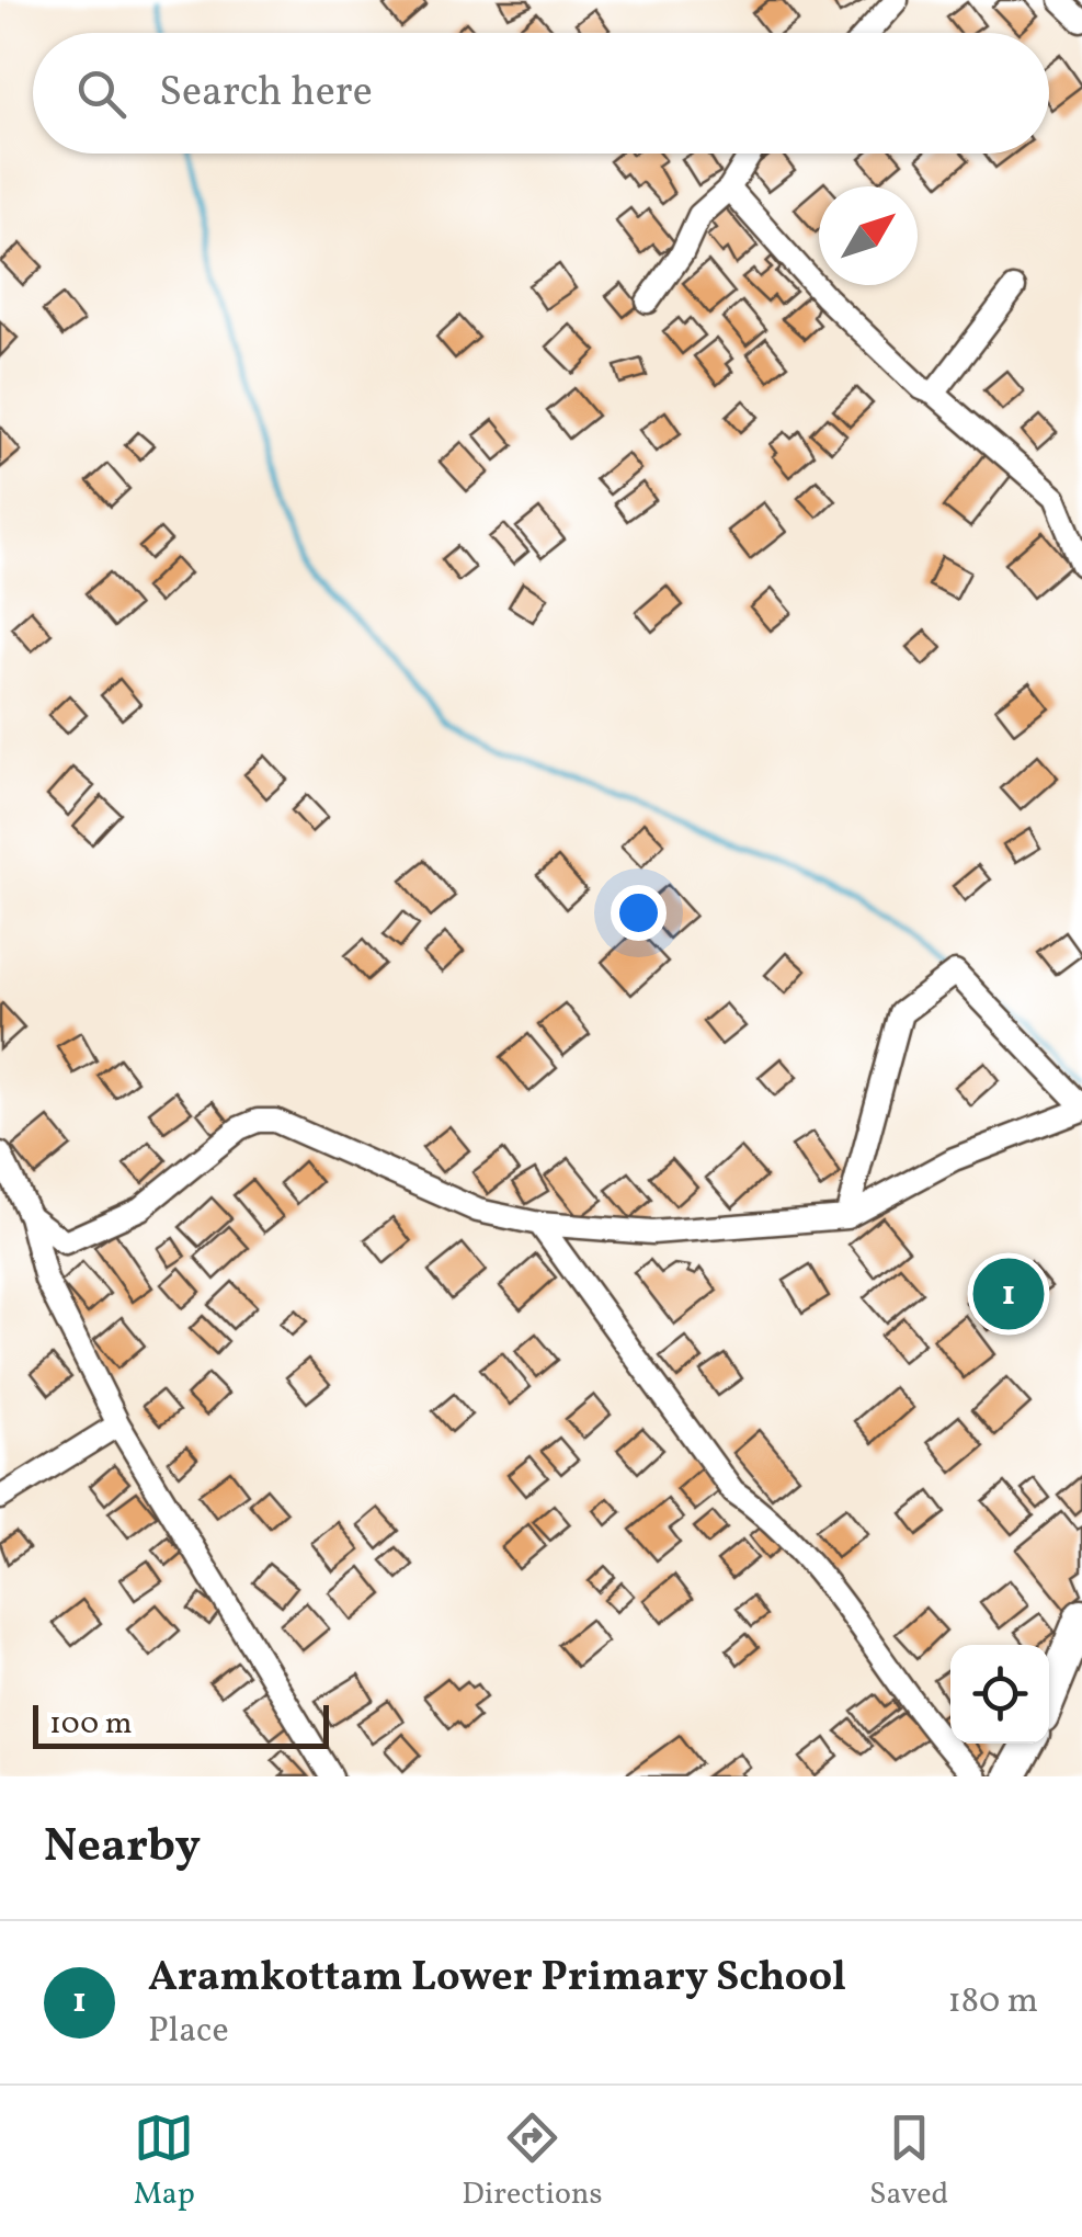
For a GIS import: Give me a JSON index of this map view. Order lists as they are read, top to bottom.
{
  "scale_bar": "100 m",
  "north": "top right",
  "page": {
    "search": "Search here",
    "pins": "1",
    "scale": "100 m",
    "heading": "Nearby",
    "list": [
      {
        "mark": "1",
        "name": "Aramkottam Lower Primary School",
        "note": "Place",
        "value": "180 m"
      }
    ],
    "nav": ["Map", "Directions", "Saved"]
  }
}
